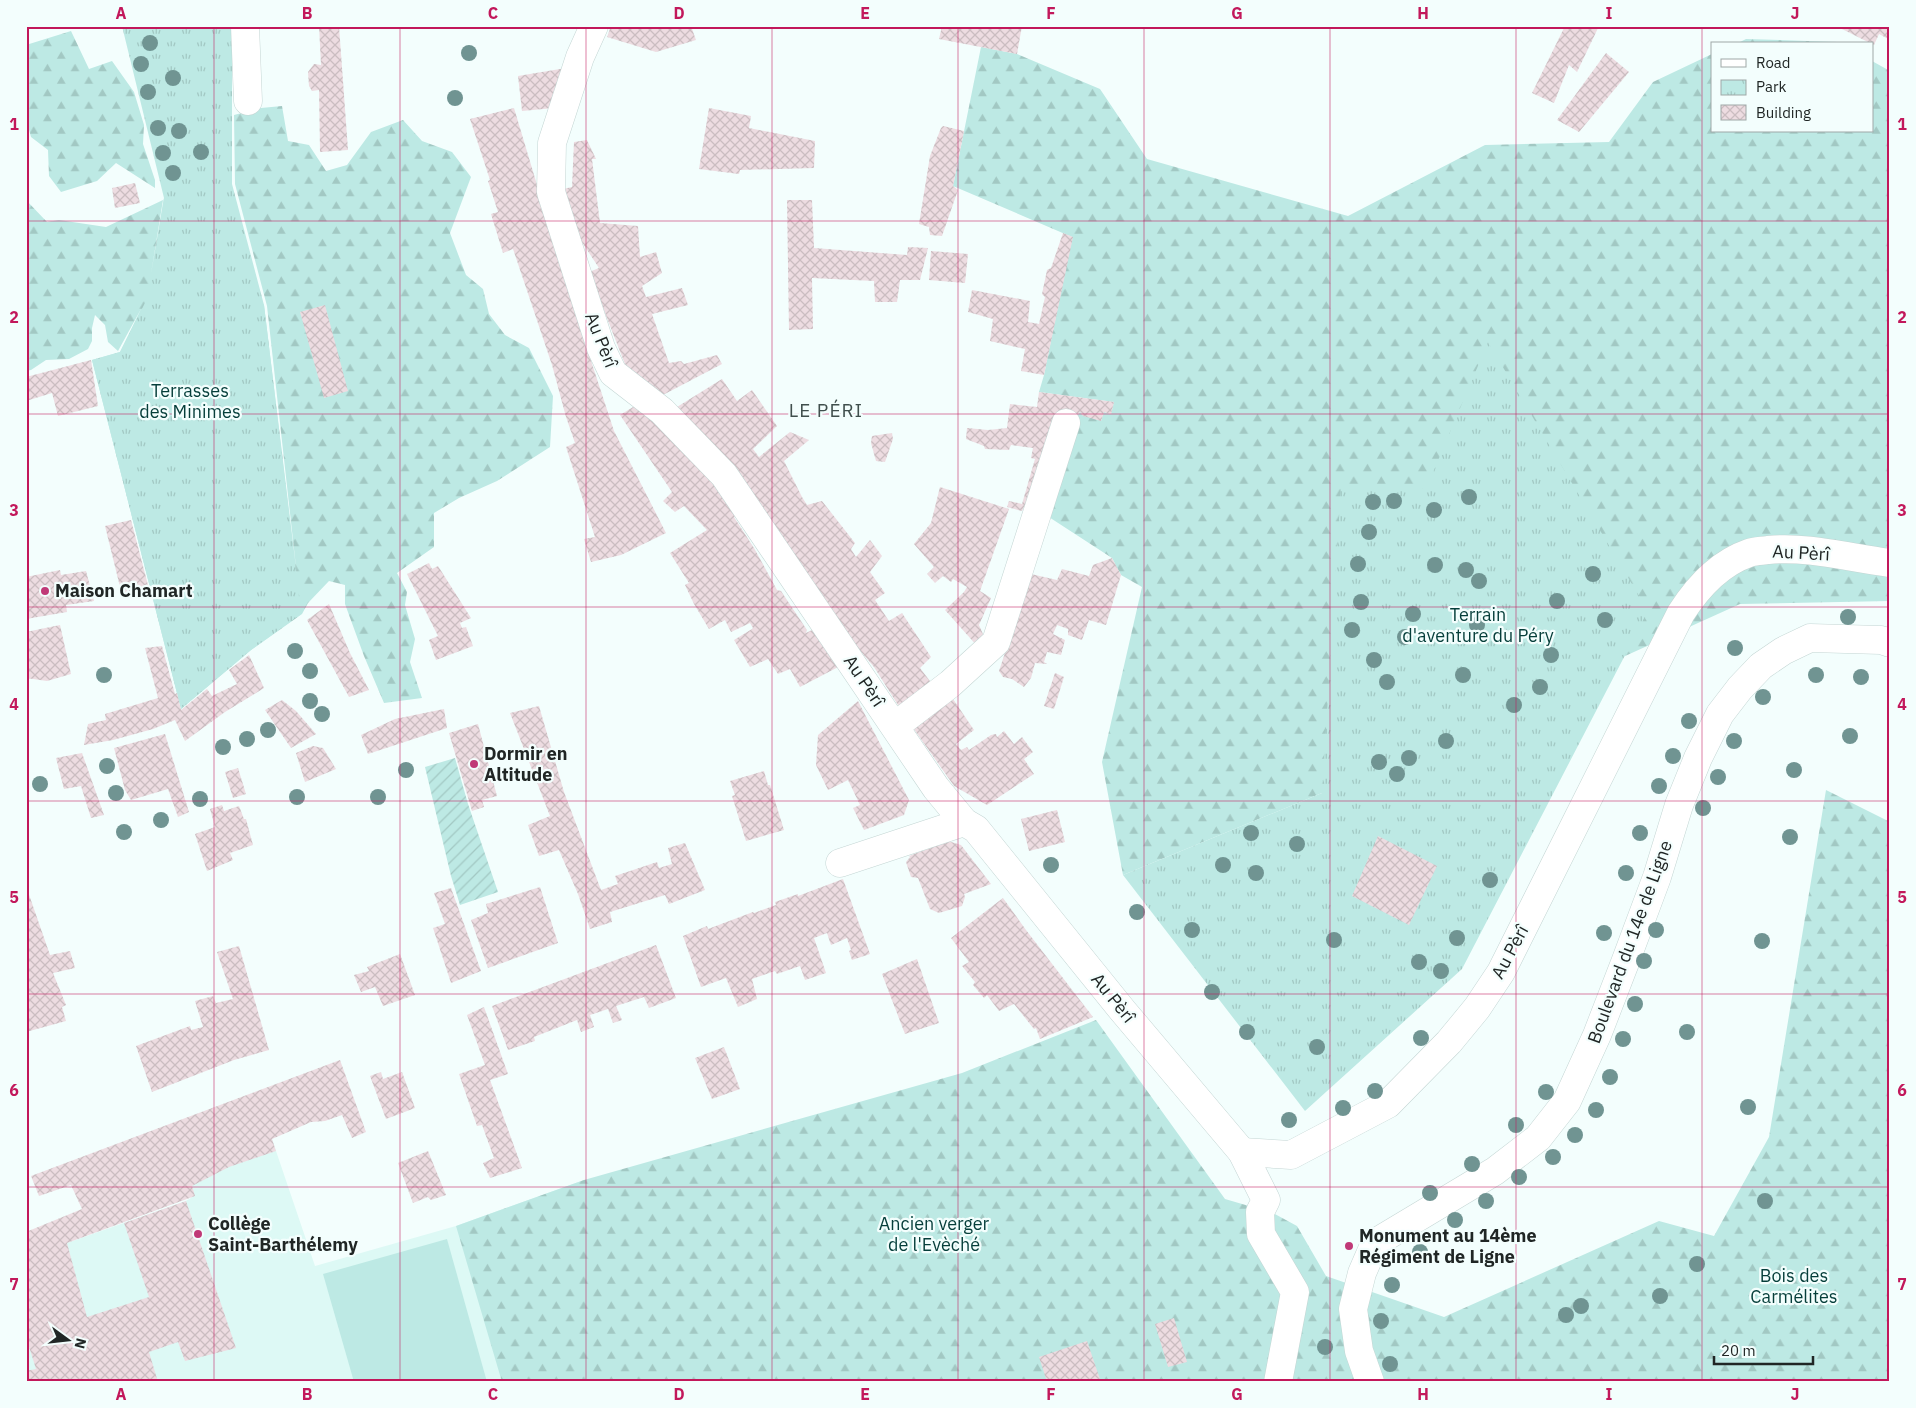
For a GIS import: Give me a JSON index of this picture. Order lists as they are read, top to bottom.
{
  "streets": {
    "street": ["Au Pèrî", "Boulevard du 14e de Ligne"]
  },
  "districts": ["LE PÉRI"],
  "parks": [
    "Terrasses des Minimes",
    "Terrain d'aventure du Péry",
    "Ancien verger de l'Evèché",
    "Bois des Carmélites"
  ],
  "places": [
    "Maison Chamart",
    "Dormir en Altitude",
    "Collège Saint-Barthélemy",
    "Monument au 14ème Régiment de Ligne"
  ],
  "legend": ["Road", "Park", "Building"],
  "scale_bar": "20 m",
  "north": "right",
  "grid": {
    "columns": [
      "A",
      "B",
      "C",
      "D",
      "E",
      "F",
      "G",
      "H",
      "I",
      "J"
    ],
    "rows": [
      "1",
      "2",
      "3",
      "4",
      "5",
      "6",
      "7"
    ]
  }
}
